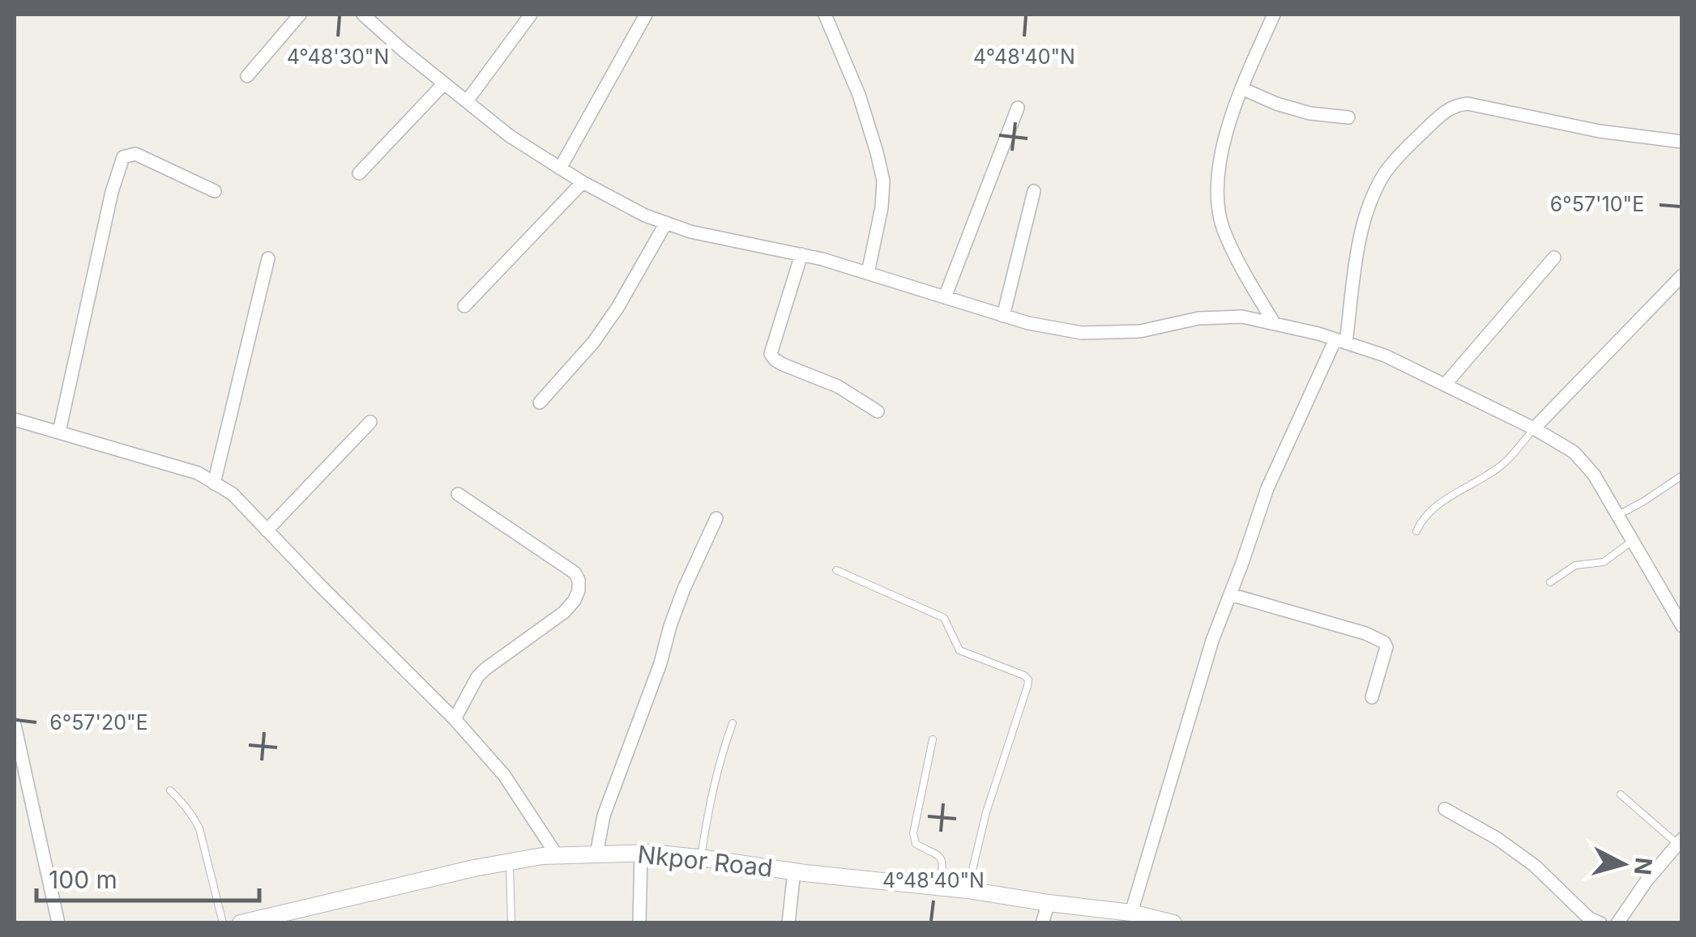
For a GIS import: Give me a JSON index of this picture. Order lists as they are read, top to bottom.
{
  "streets": {
    "street": ["Nkpor Road"]
  },
  "scale_bar": "100 m",
  "north": "right",
  "coordinates": [
    "4°48'30\"N",
    "4°48'40\"N",
    "6°57'10\"E",
    "6°57'20\"E"
  ]
}
